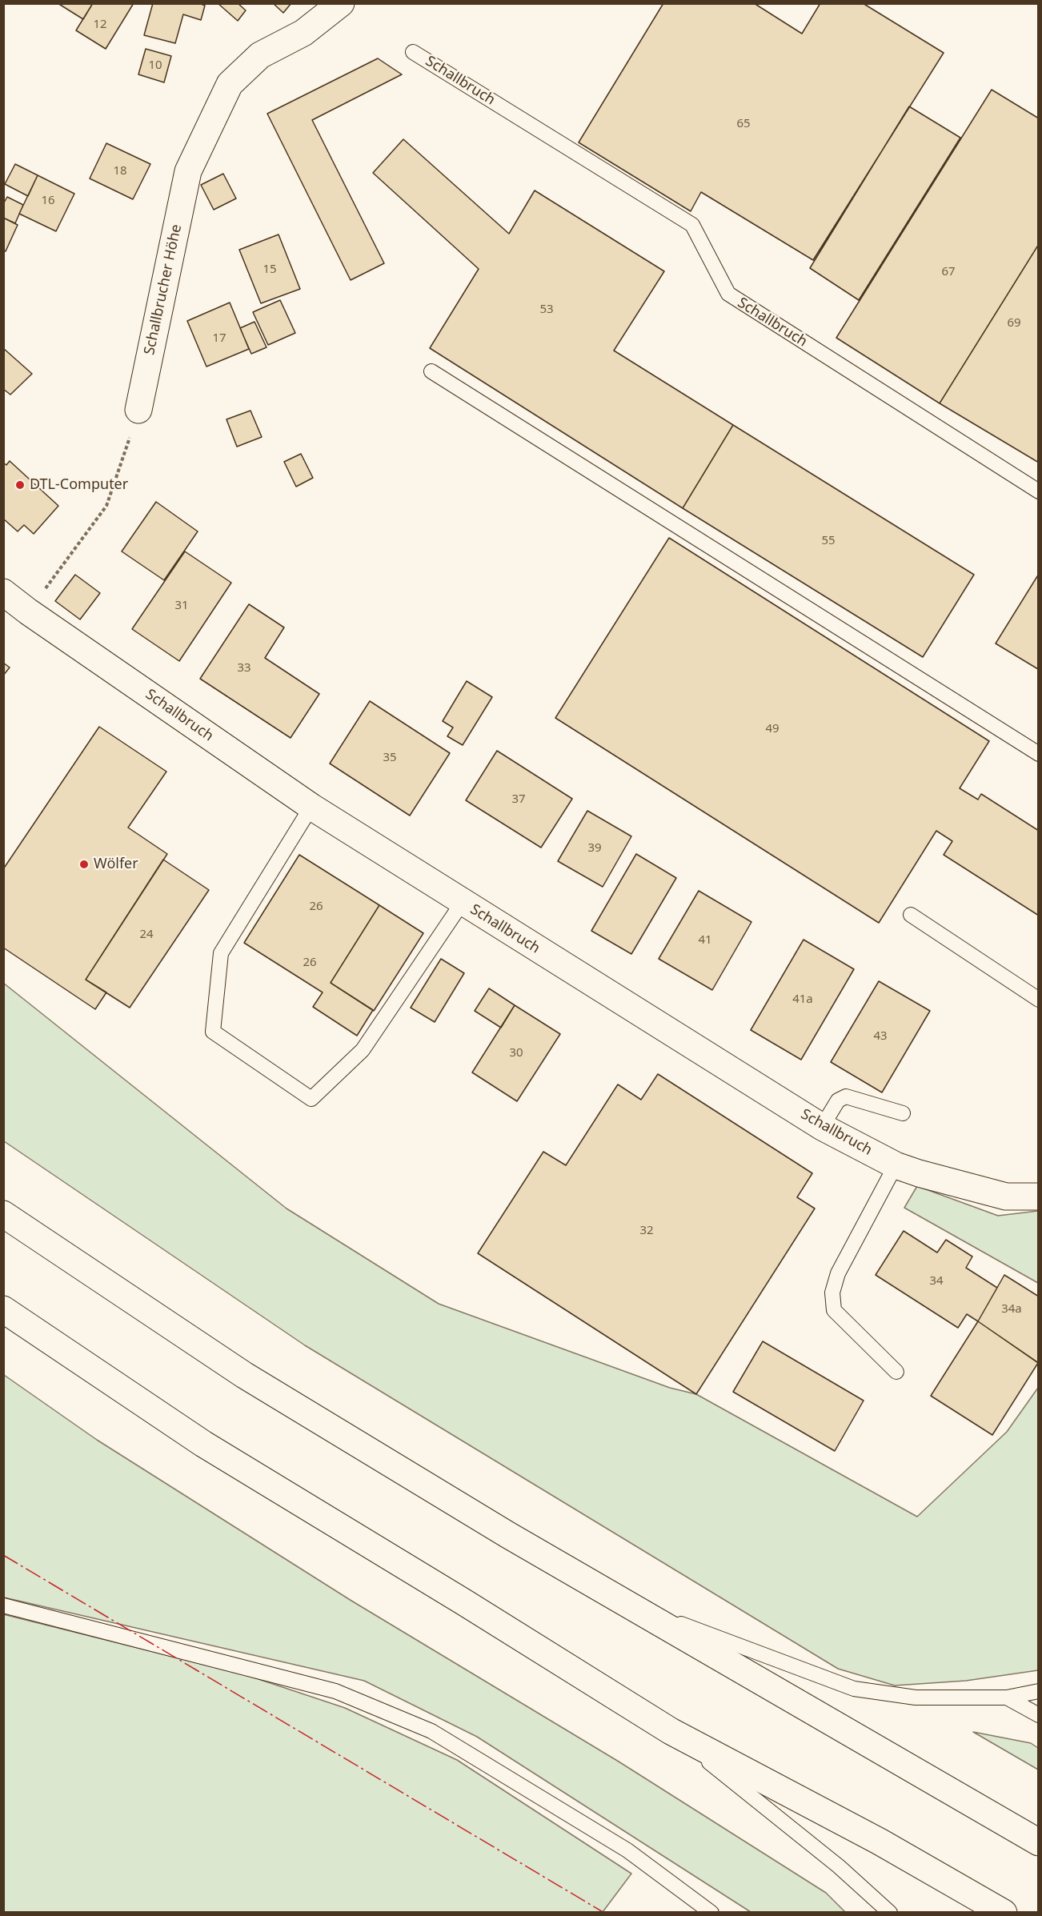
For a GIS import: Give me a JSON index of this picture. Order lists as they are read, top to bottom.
{
  "streets": {
    "main road": ["Schallbruch", "Schallbrucher Höhe"]
  },
  "places": ["DTL-Computer", "Wölfer"],
  "house_numbers": [
    "12",
    "10",
    "65",
    "18",
    "16",
    "15",
    "67",
    "53",
    "69",
    "17",
    "55",
    "31",
    "33",
    "49",
    "35",
    "37",
    "39",
    "26",
    "24",
    "41",
    "26",
    "41a",
    "43",
    "30",
    "32",
    "34",
    "34a"
  ]
}
